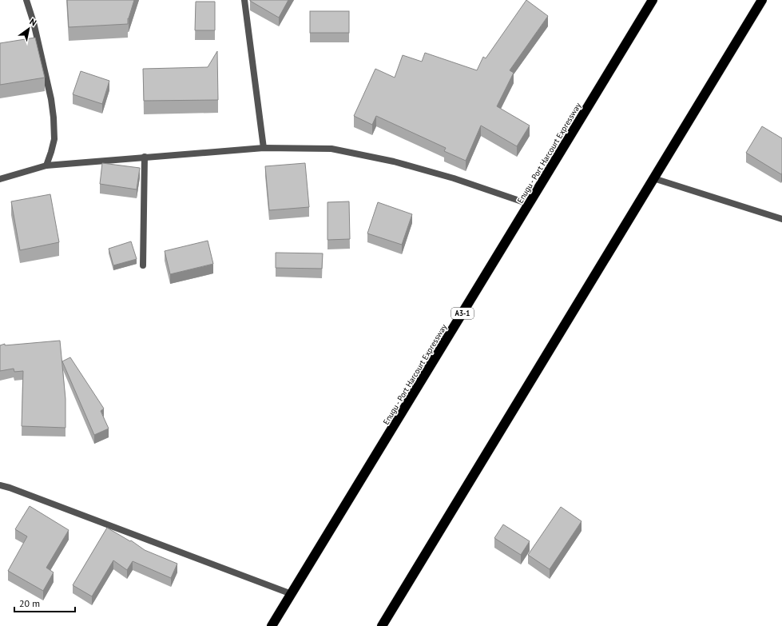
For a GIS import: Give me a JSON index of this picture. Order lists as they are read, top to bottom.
{
  "streets": {
    "highway": ["Enugu - Port Harcourt Expressway", "A3-1"]
  },
  "scale_bar": "20 m",
  "north": "top right"
}
